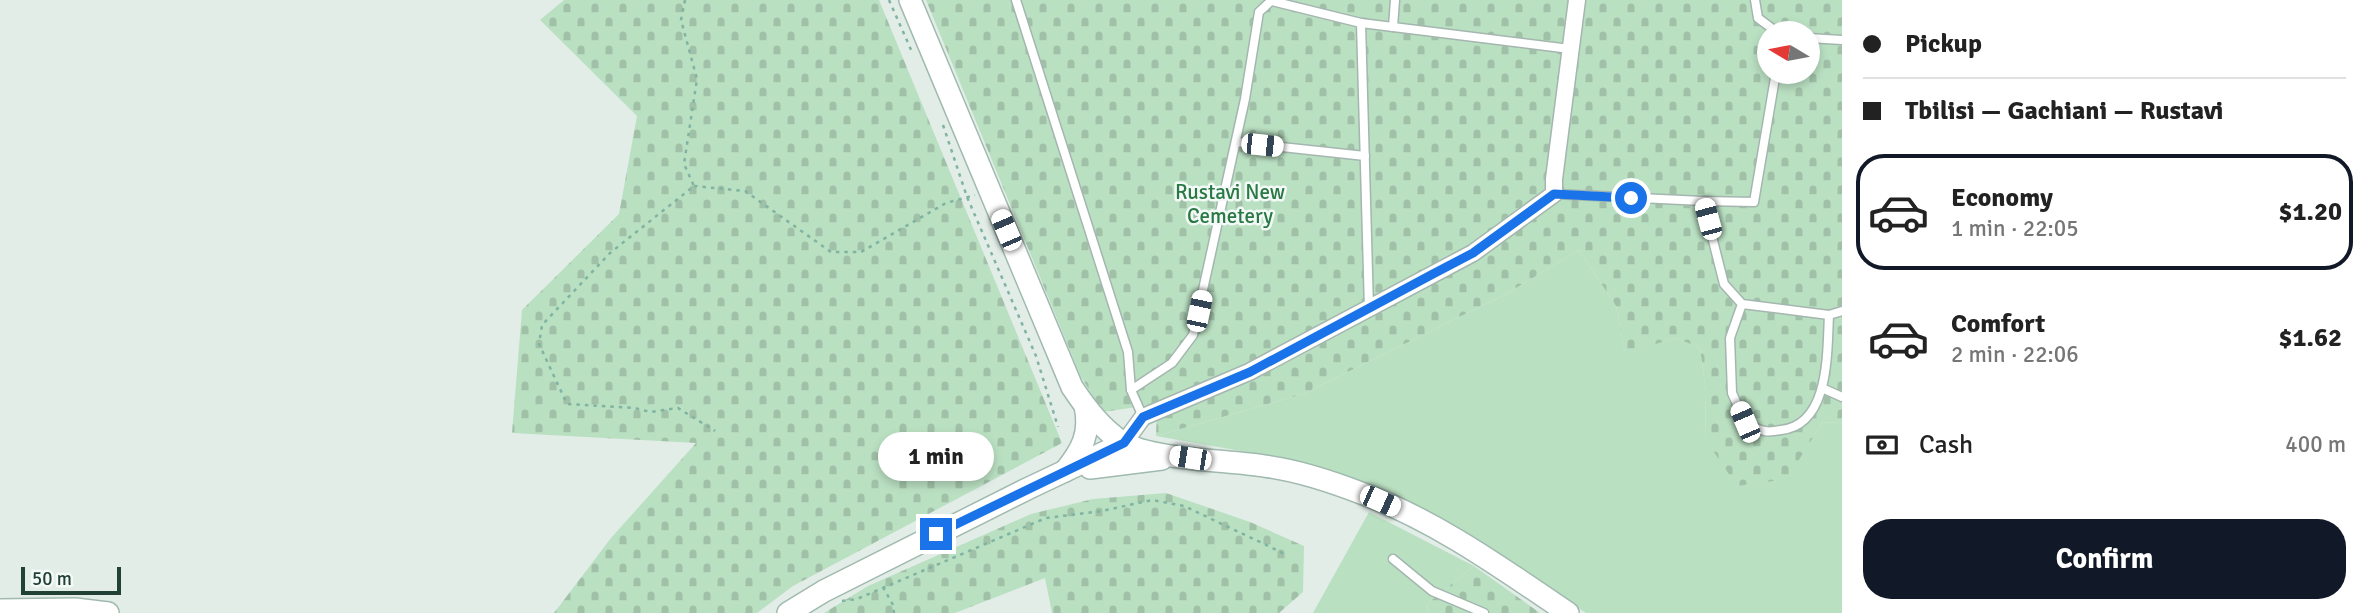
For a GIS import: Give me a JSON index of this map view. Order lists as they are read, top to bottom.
{
  "parks": ["Rustavi New Cemetery"],
  "scale_bar": "50 m",
  "north": "left",
  "page": {
    "banner": ["Pickup", "Tbilisi — Gachiani — Rustavi"],
    "list": [
      {
        "name": "Economy",
        "note": "1 min · 22:05",
        "value": "$1.20"
      },
      {
        "name": "Comfort",
        "note": "2 min · 22:06",
        "value": "$1.62"
      }
    ],
    "pay": ["Cash", "400 m"],
    "bubble": "1 min",
    "buttons": "Confirm",
    "scale": "50 m"
  }
}
